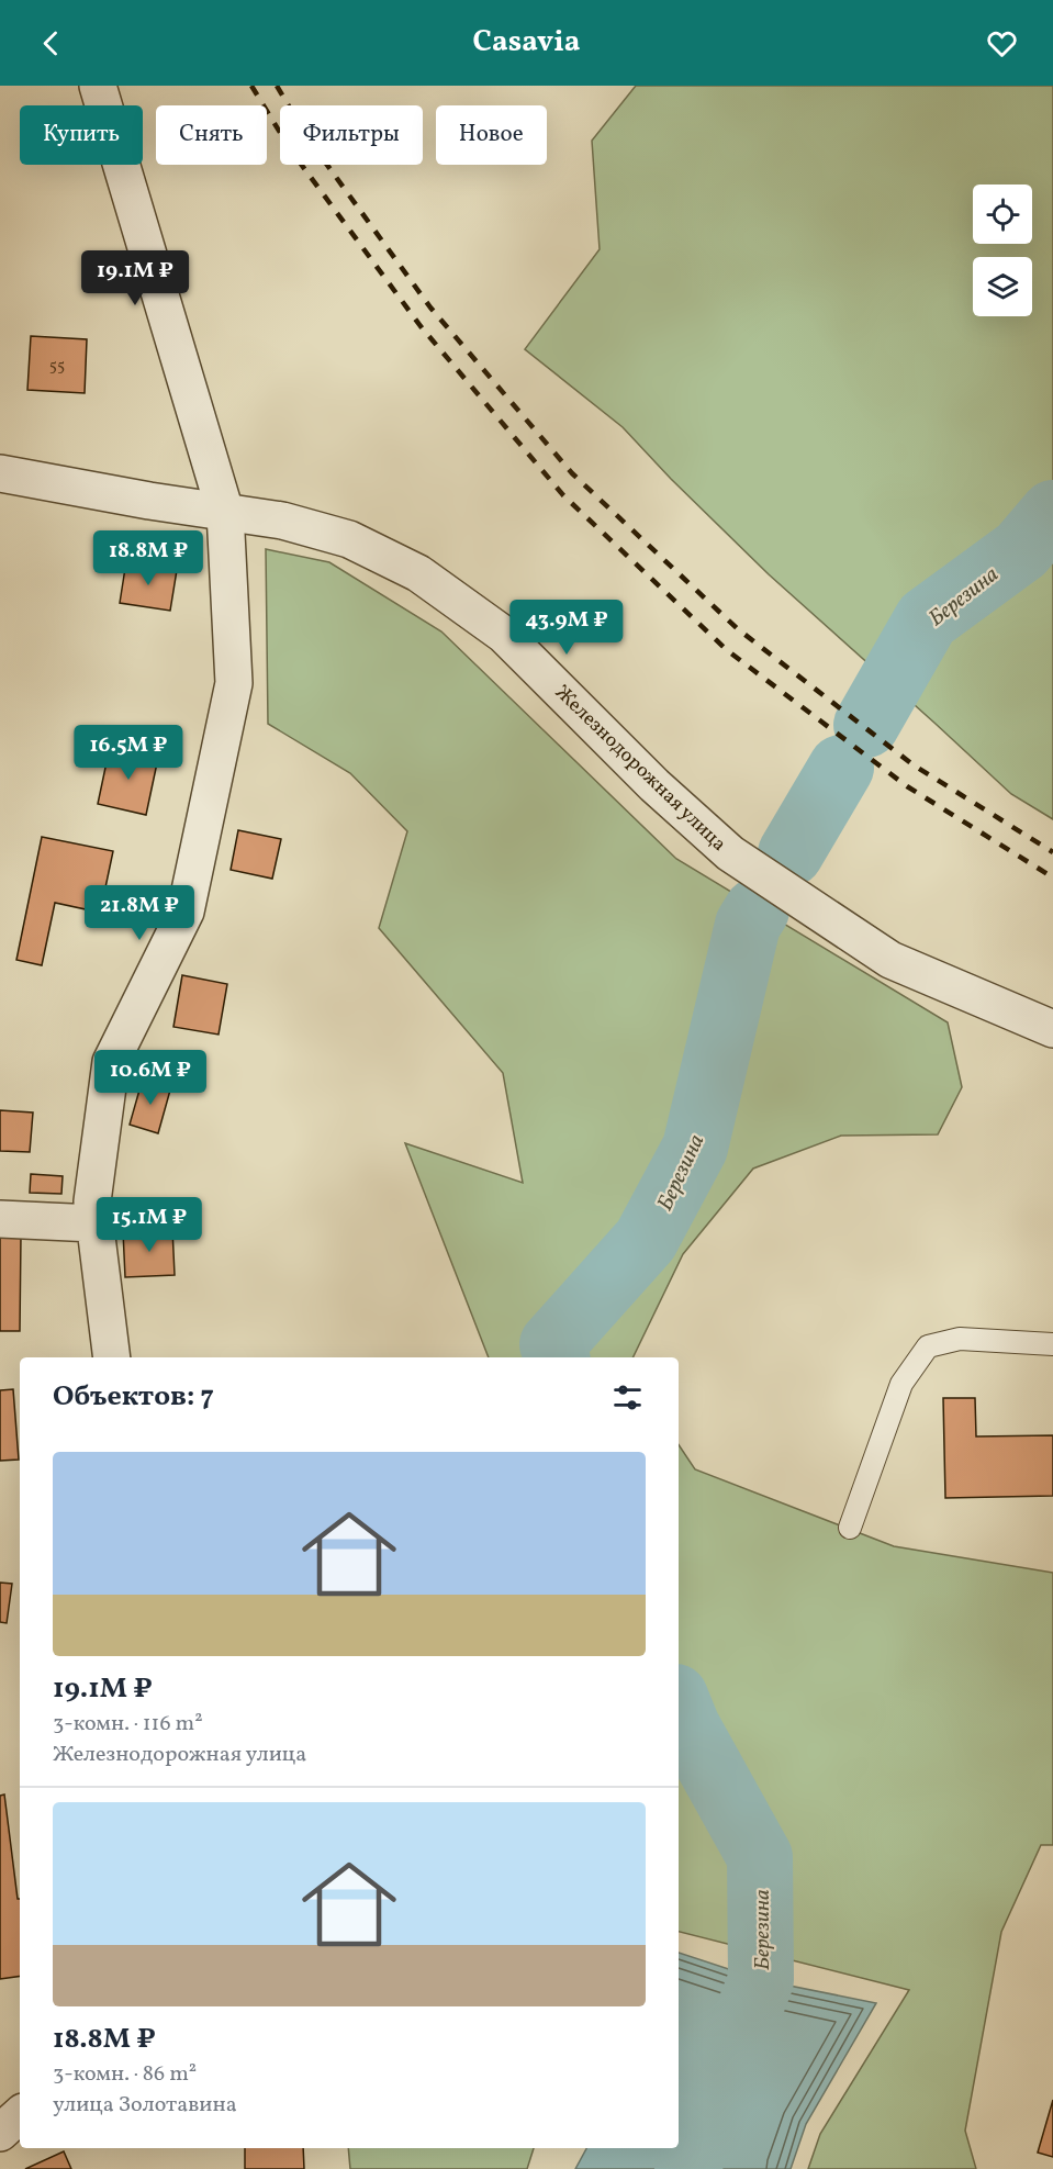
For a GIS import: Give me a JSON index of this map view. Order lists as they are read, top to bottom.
{
  "streets": {
    "street": ["Железнодорожная улица"]
  },
  "water": ["Березина"],
  "house_numbers": ["55"],
  "page": {
    "header": "Casavia",
    "chip": [
      "Купить",
      "Снять",
      "Фильтры",
      "Новое"
    ],
    "price": [
      "19.1M ₽",
      "18.8M ₽",
      "43.9M ₽",
      "16.5M ₽",
      "21.8M ₽",
      "10.6M ₽",
      "15.1M ₽"
    ],
    "heading": "Объектов: 7",
    "list": [
      {
        "name": "19.1M ₽",
        "note": "3-комн. · 116 m² · Железнодорожная улица"
      },
      {
        "name": "18.8M ₽",
        "note": "3-комн. · 86 m² · улица Золотавина"
      }
    ]
  }
}
